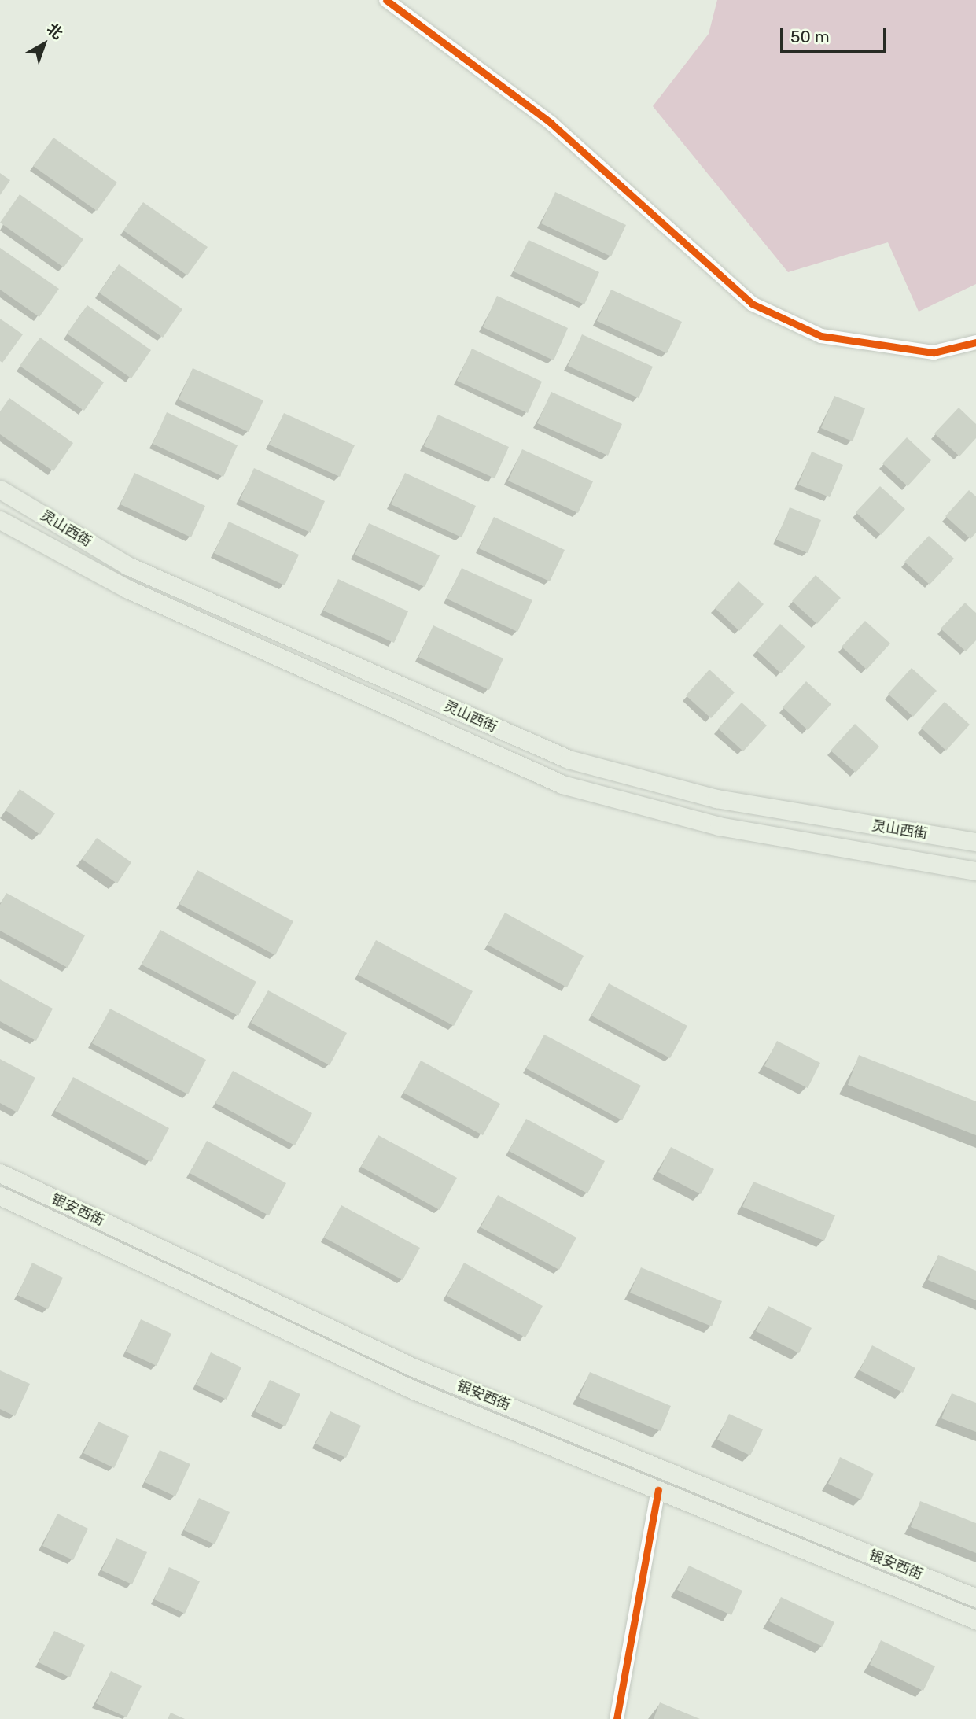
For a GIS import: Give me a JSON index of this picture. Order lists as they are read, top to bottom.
{
  "streets": {
    "main road": ["灵山西街", "银安西街"]
  },
  "scale_bar": "50 m",
  "north": "top right"
}
